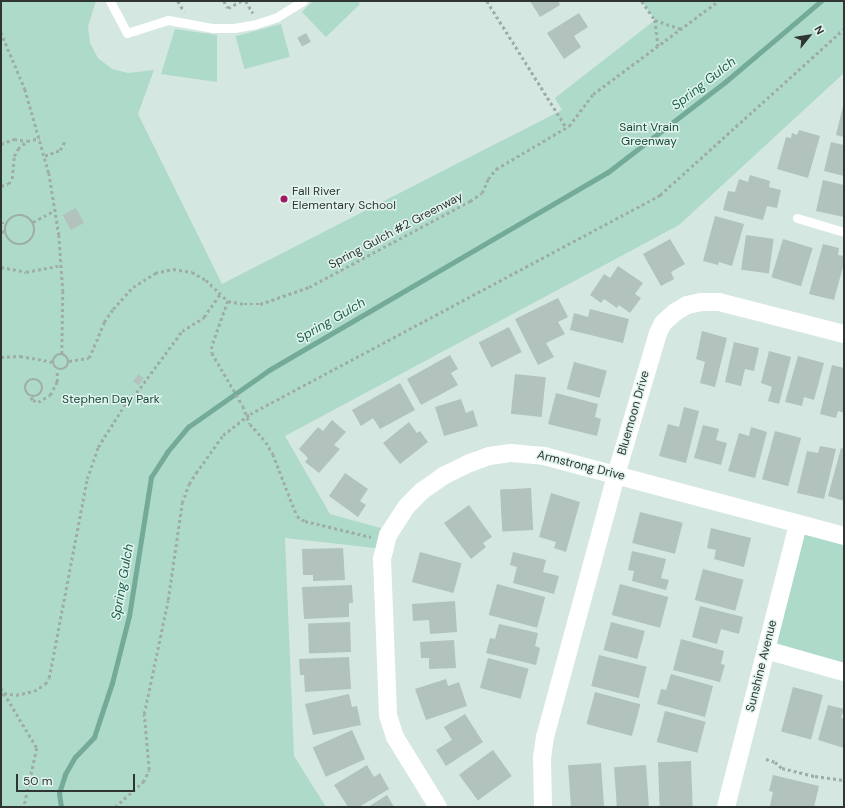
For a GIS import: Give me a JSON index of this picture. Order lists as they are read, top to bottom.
{
  "streets": {
    "street": ["Bluemoon Drive", "Armstrong Drive", "Sunshine Avenue"],
    "path": ["Spring Gulch #2 Greenway"]
  },
  "crossings": [
    ["Bluemoon Drive", "Armstrong Drive"],
    ["Armstrong Drive", "Sunshine Avenue"]
  ],
  "water": ["Spring Gulch"],
  "parks": ["Saint Vrain Greenway", "Stephen Day Park"],
  "places": ["Fall River Elementary School"],
  "scale_bar": "50 m",
  "north": "top right"
}
